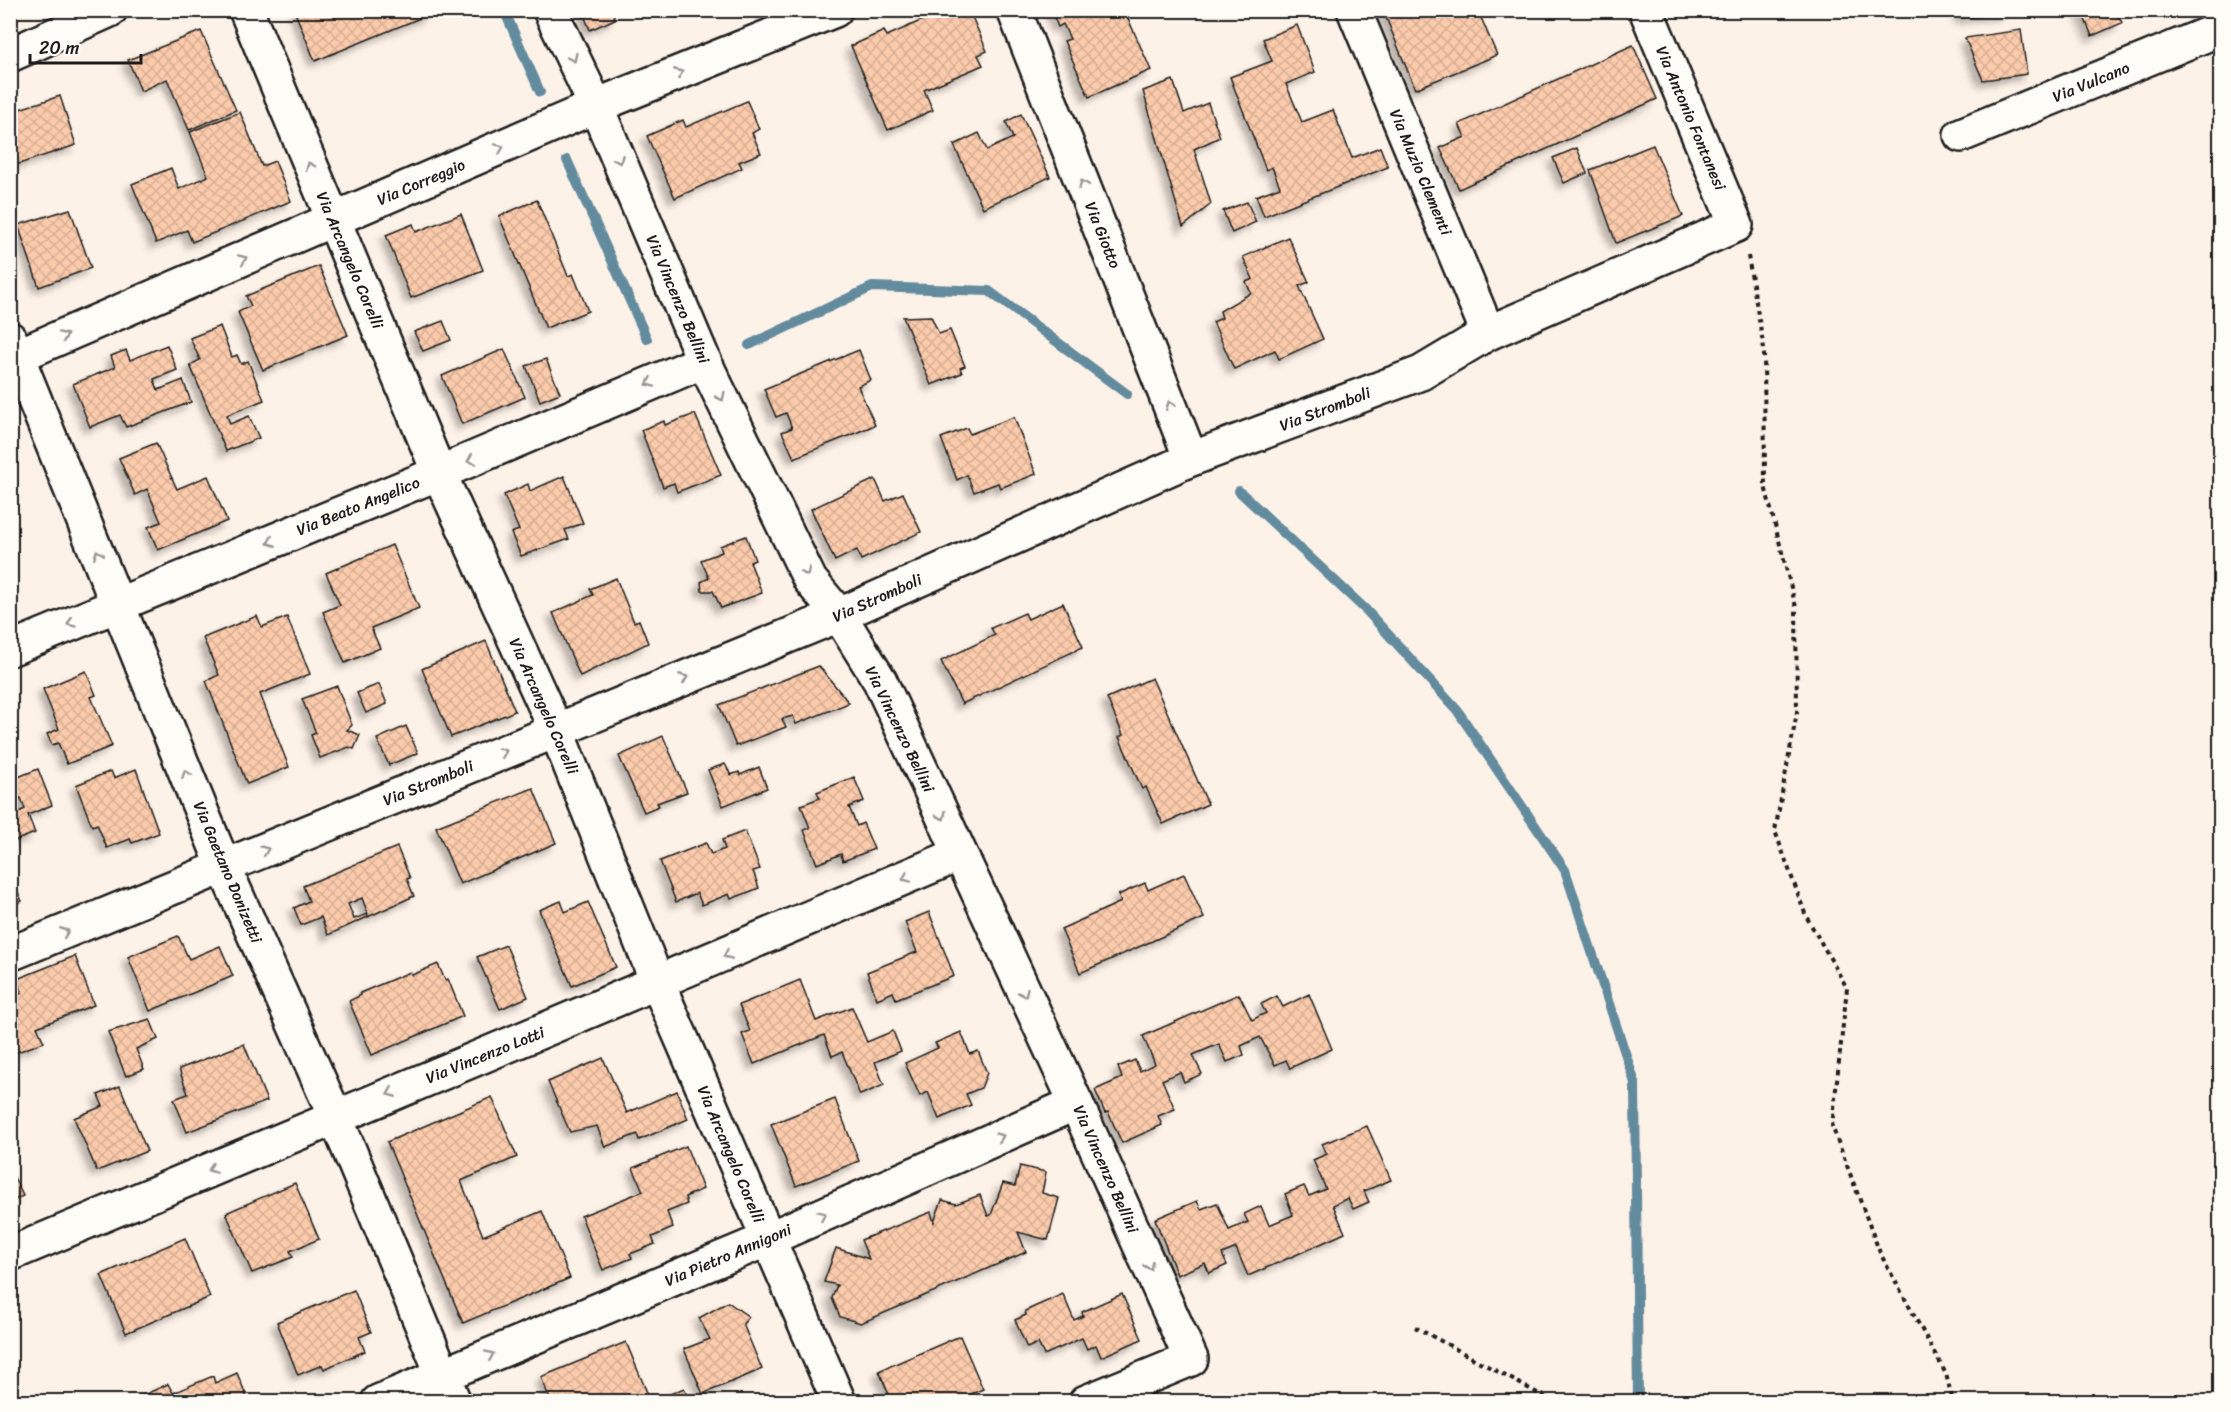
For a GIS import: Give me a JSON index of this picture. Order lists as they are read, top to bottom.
{
  "streets": {
    "street": [
      "Via Vulcano",
      "Via Antonio Fontanesi",
      "Via Muzio Clementi",
      "Via Correggio",
      "Via Giotto",
      "Via Arcangelo Corelli",
      "Via Vincenzo Bellini",
      "Via Stromboli",
      "Via Beato Angelico",
      "Via Gaetano Donizetti",
      "Via Vincenzo Lotti",
      "Via Pietro Annigoni"
    ]
  },
  "crossings": [
    ["Via Antonio Fontanesi", "Via Stromboli"],
    ["Via Muzio Clementi", "Via Stromboli"],
    ["Via Correggio", "Via Arcangelo Corelli"],
    ["Via Correggio", "Via Vincenzo Bellini"],
    ["Via Correggio", "Via Gaetano Donizetti"],
    ["Via Giotto", "Via Stromboli"],
    ["Via Arcangelo Corelli", "Via Stromboli"],
    ["Via Arcangelo Corelli", "Via Beato Angelico"],
    ["Via Arcangelo Corelli", "Via Vincenzo Lotti"],
    ["Via Arcangelo Corelli", "Via Pietro Annigoni"],
    ["Via Vincenzo Bellini", "Via Stromboli"],
    ["Via Vincenzo Bellini", "Via Beato Angelico"],
    ["Via Vincenzo Bellini", "Via Vincenzo Lotti"],
    ["Via Vincenzo Bellini", "Via Pietro Annigoni"],
    ["Via Stromboli", "Via Gaetano Donizetti"],
    ["Via Beato Angelico", "Via Gaetano Donizetti"],
    ["Via Gaetano Donizetti", "Via Vincenzo Lotti"],
    ["Via Gaetano Donizetti", "Via Pietro Annigoni"]
  ],
  "one_way": [
    "Via Correggio",
    "Via Giotto",
    "Via Vincenzo Bellini",
    "Via Stromboli",
    "Via Beato Angelico",
    "Via Gaetano Donizetti",
    "Via Vincenzo Lotti",
    "Via Pietro Annigoni"
  ],
  "scale_bar": "20 m"
}
